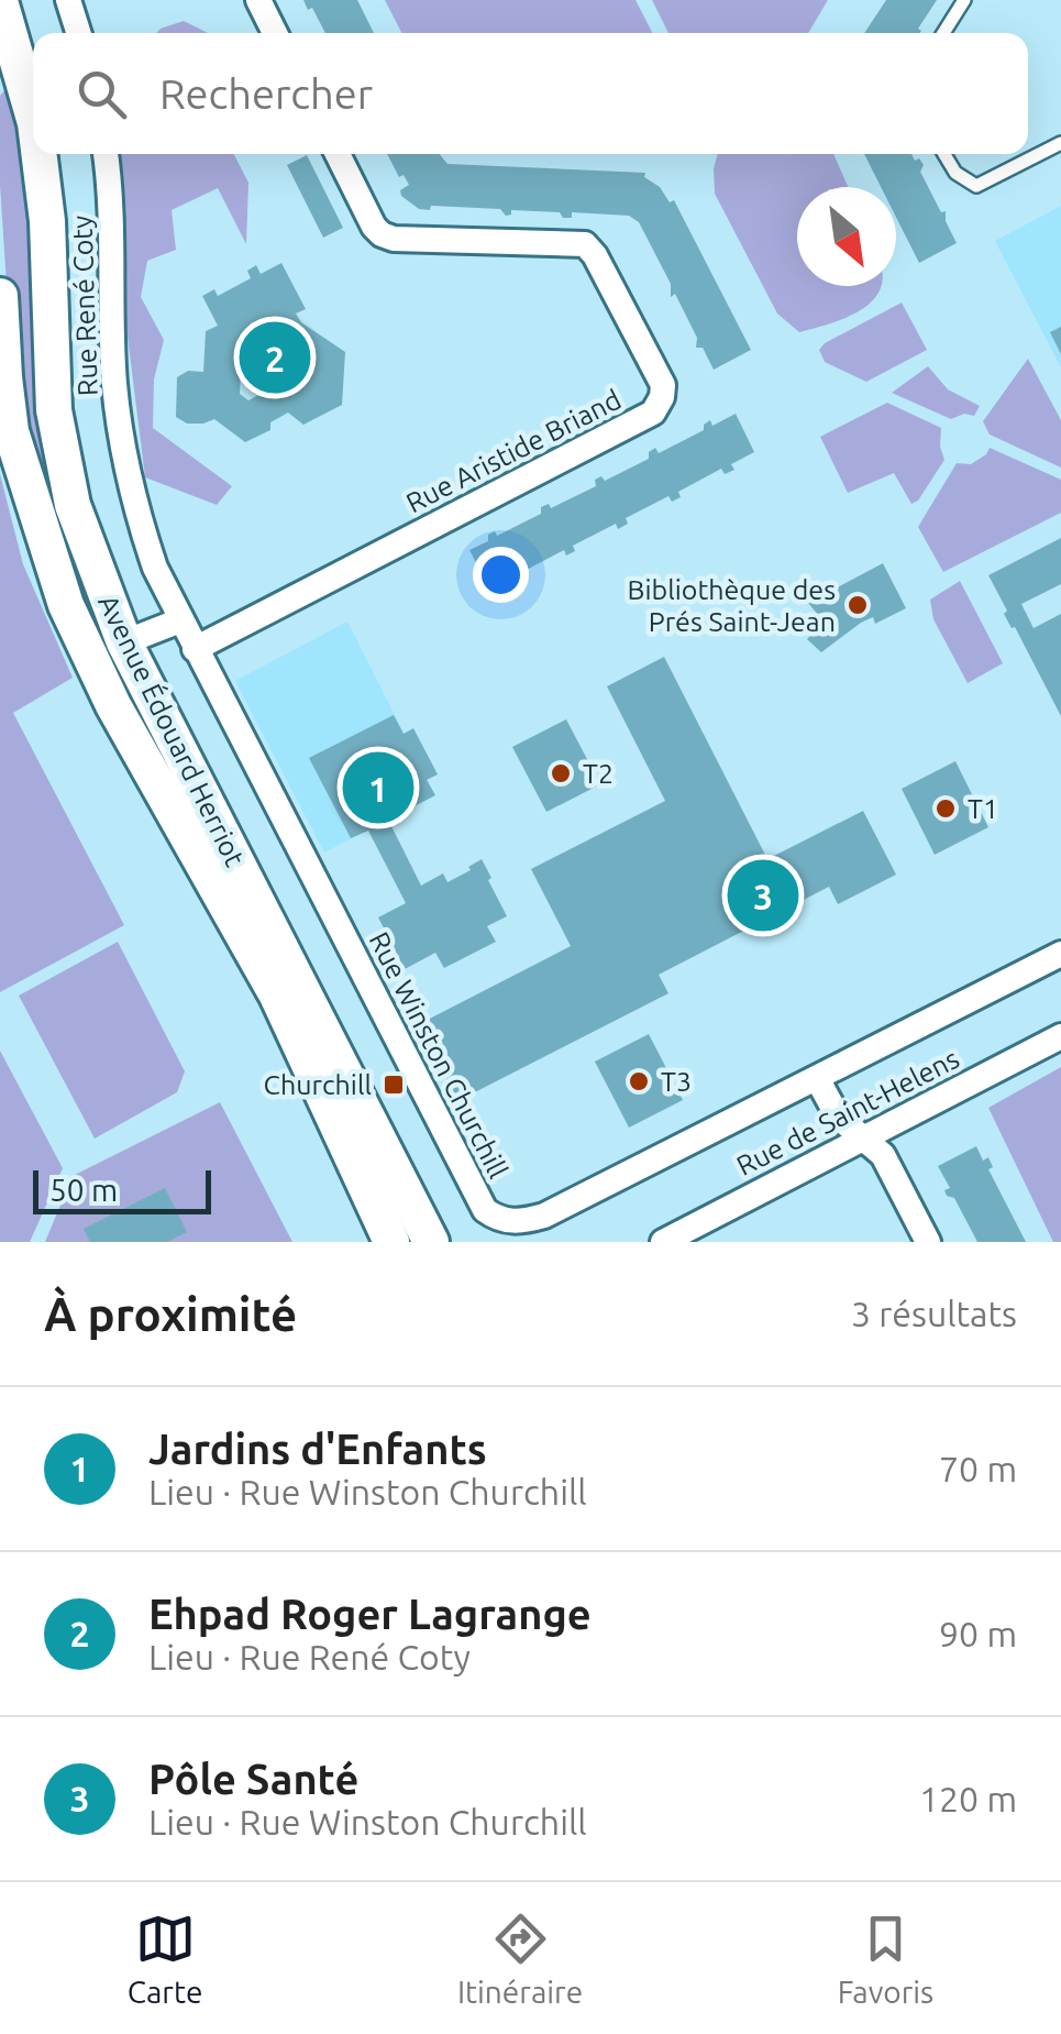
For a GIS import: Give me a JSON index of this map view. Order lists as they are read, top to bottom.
{
  "streets": {
    "main road": ["Avenue Édouard Herriot"],
    "street": [
      "Rue René Coty",
      "Rue Aristide Briand",
      "Rue Winston Churchill",
      "Rue de Saint-Helens"
    ]
  },
  "crossings": [
    ["Rue René Coty", "Rue Aristide Briand"],
    ["Rue René Coty", "Rue Winston Churchill"],
    ["Rue Aristide Briand", "Rue Winston Churchill"]
  ],
  "places": {
    "other": [
      "Bibliothèque des Prés Saint-Jean",
      "T2",
      "T1",
      "T3"
    ],
    "transit": ["Churchill"]
  },
  "scale_bar": "50 m",
  "north": "bottom right",
  "page": {
    "search": "Rechercher",
    "pins": ["2", "1", "3"],
    "scale": "50 m",
    "heading": ["À proximité", "3 résultats"],
    "list": [
      {
        "mark": "1",
        "name": "Jardins d'Enfants",
        "note": "Lieu · Rue Winston Churchill",
        "value": "70 m"
      },
      {
        "mark": "2",
        "name": "Ehpad Roger Lagrange",
        "note": "Lieu · Rue René Coty",
        "value": "90 m"
      },
      {
        "mark": "3",
        "name": "Pôle Santé",
        "note": "Lieu · Rue Winston Churchill",
        "value": "120 m"
      }
    ],
    "nav": ["Carte", "Itinéraire", "Favoris"]
  }
}
